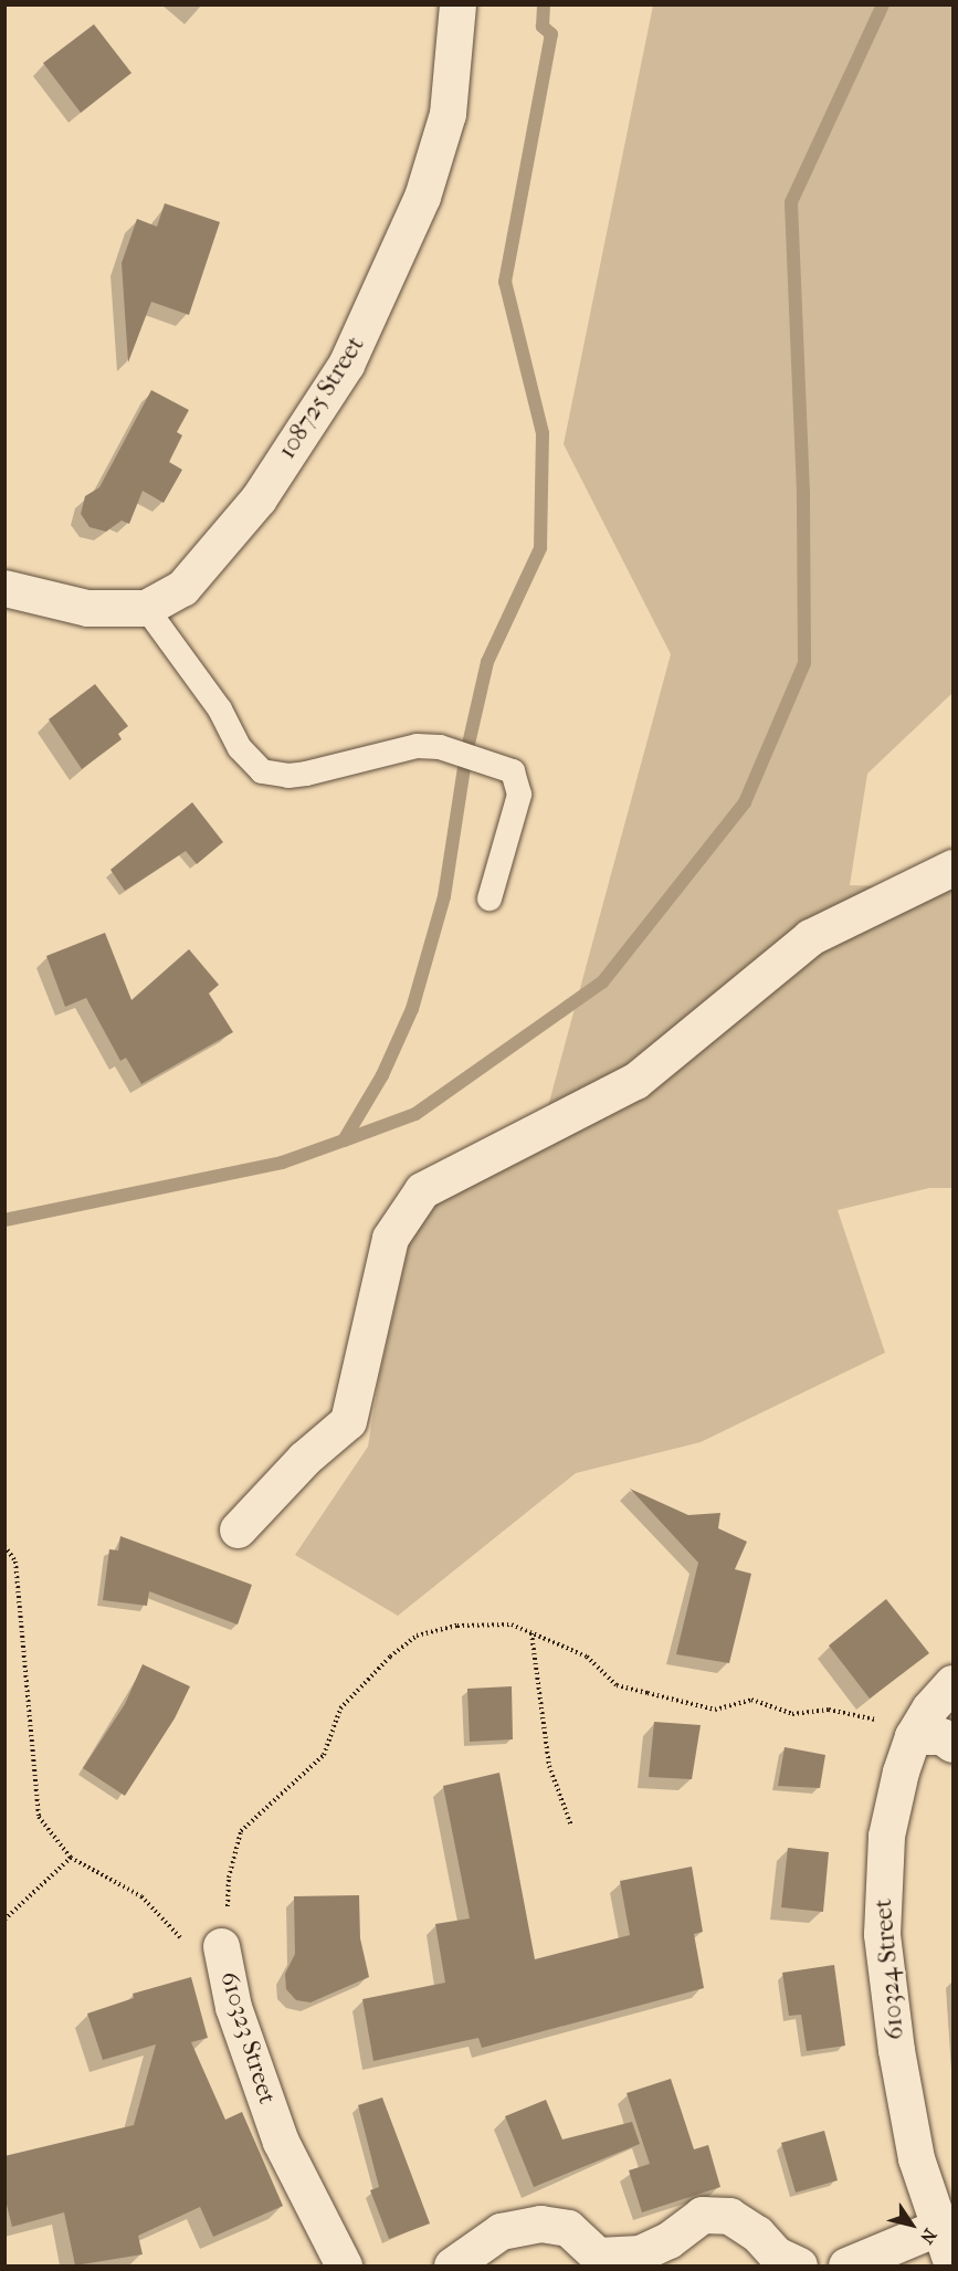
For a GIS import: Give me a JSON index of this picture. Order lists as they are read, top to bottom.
{
  "streets": {
    "street": ["108725 Street", "610324 Street", "610323 Street"]
  },
  "north": "bottom right"
}
